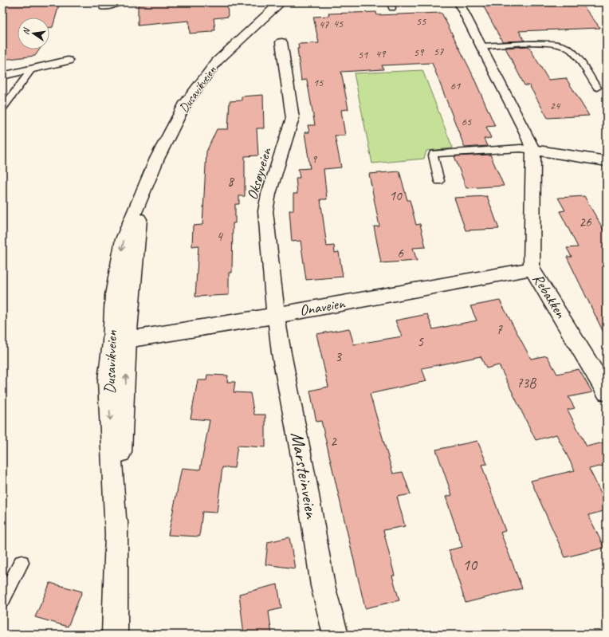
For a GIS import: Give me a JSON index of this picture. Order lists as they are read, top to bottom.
{
  "streets": {
    "street": [
      "Dusavikveien",
      "Oksøyveien",
      "Rebakken",
      "Onaveien",
      "Marsteinveien"
    ]
  },
  "crossings": [
    ["Dusavikveien", "Onaveien"],
    ["Oksøyveien", "Onaveien"],
    ["Oksøyveien", "Marsteinveien"],
    ["Rebakken", "Onaveien"],
    ["Onaveien", "Marsteinveien"]
  ],
  "house_numbers": [
    "55",
    "45",
    "47",
    "57",
    "59",
    "49",
    "51",
    "15",
    "61",
    "24",
    "65",
    "9",
    "8",
    "10",
    "26",
    "4",
    "6",
    "7",
    "5",
    "3",
    "73B",
    "2",
    "10"
  ],
  "north": "left"
}
